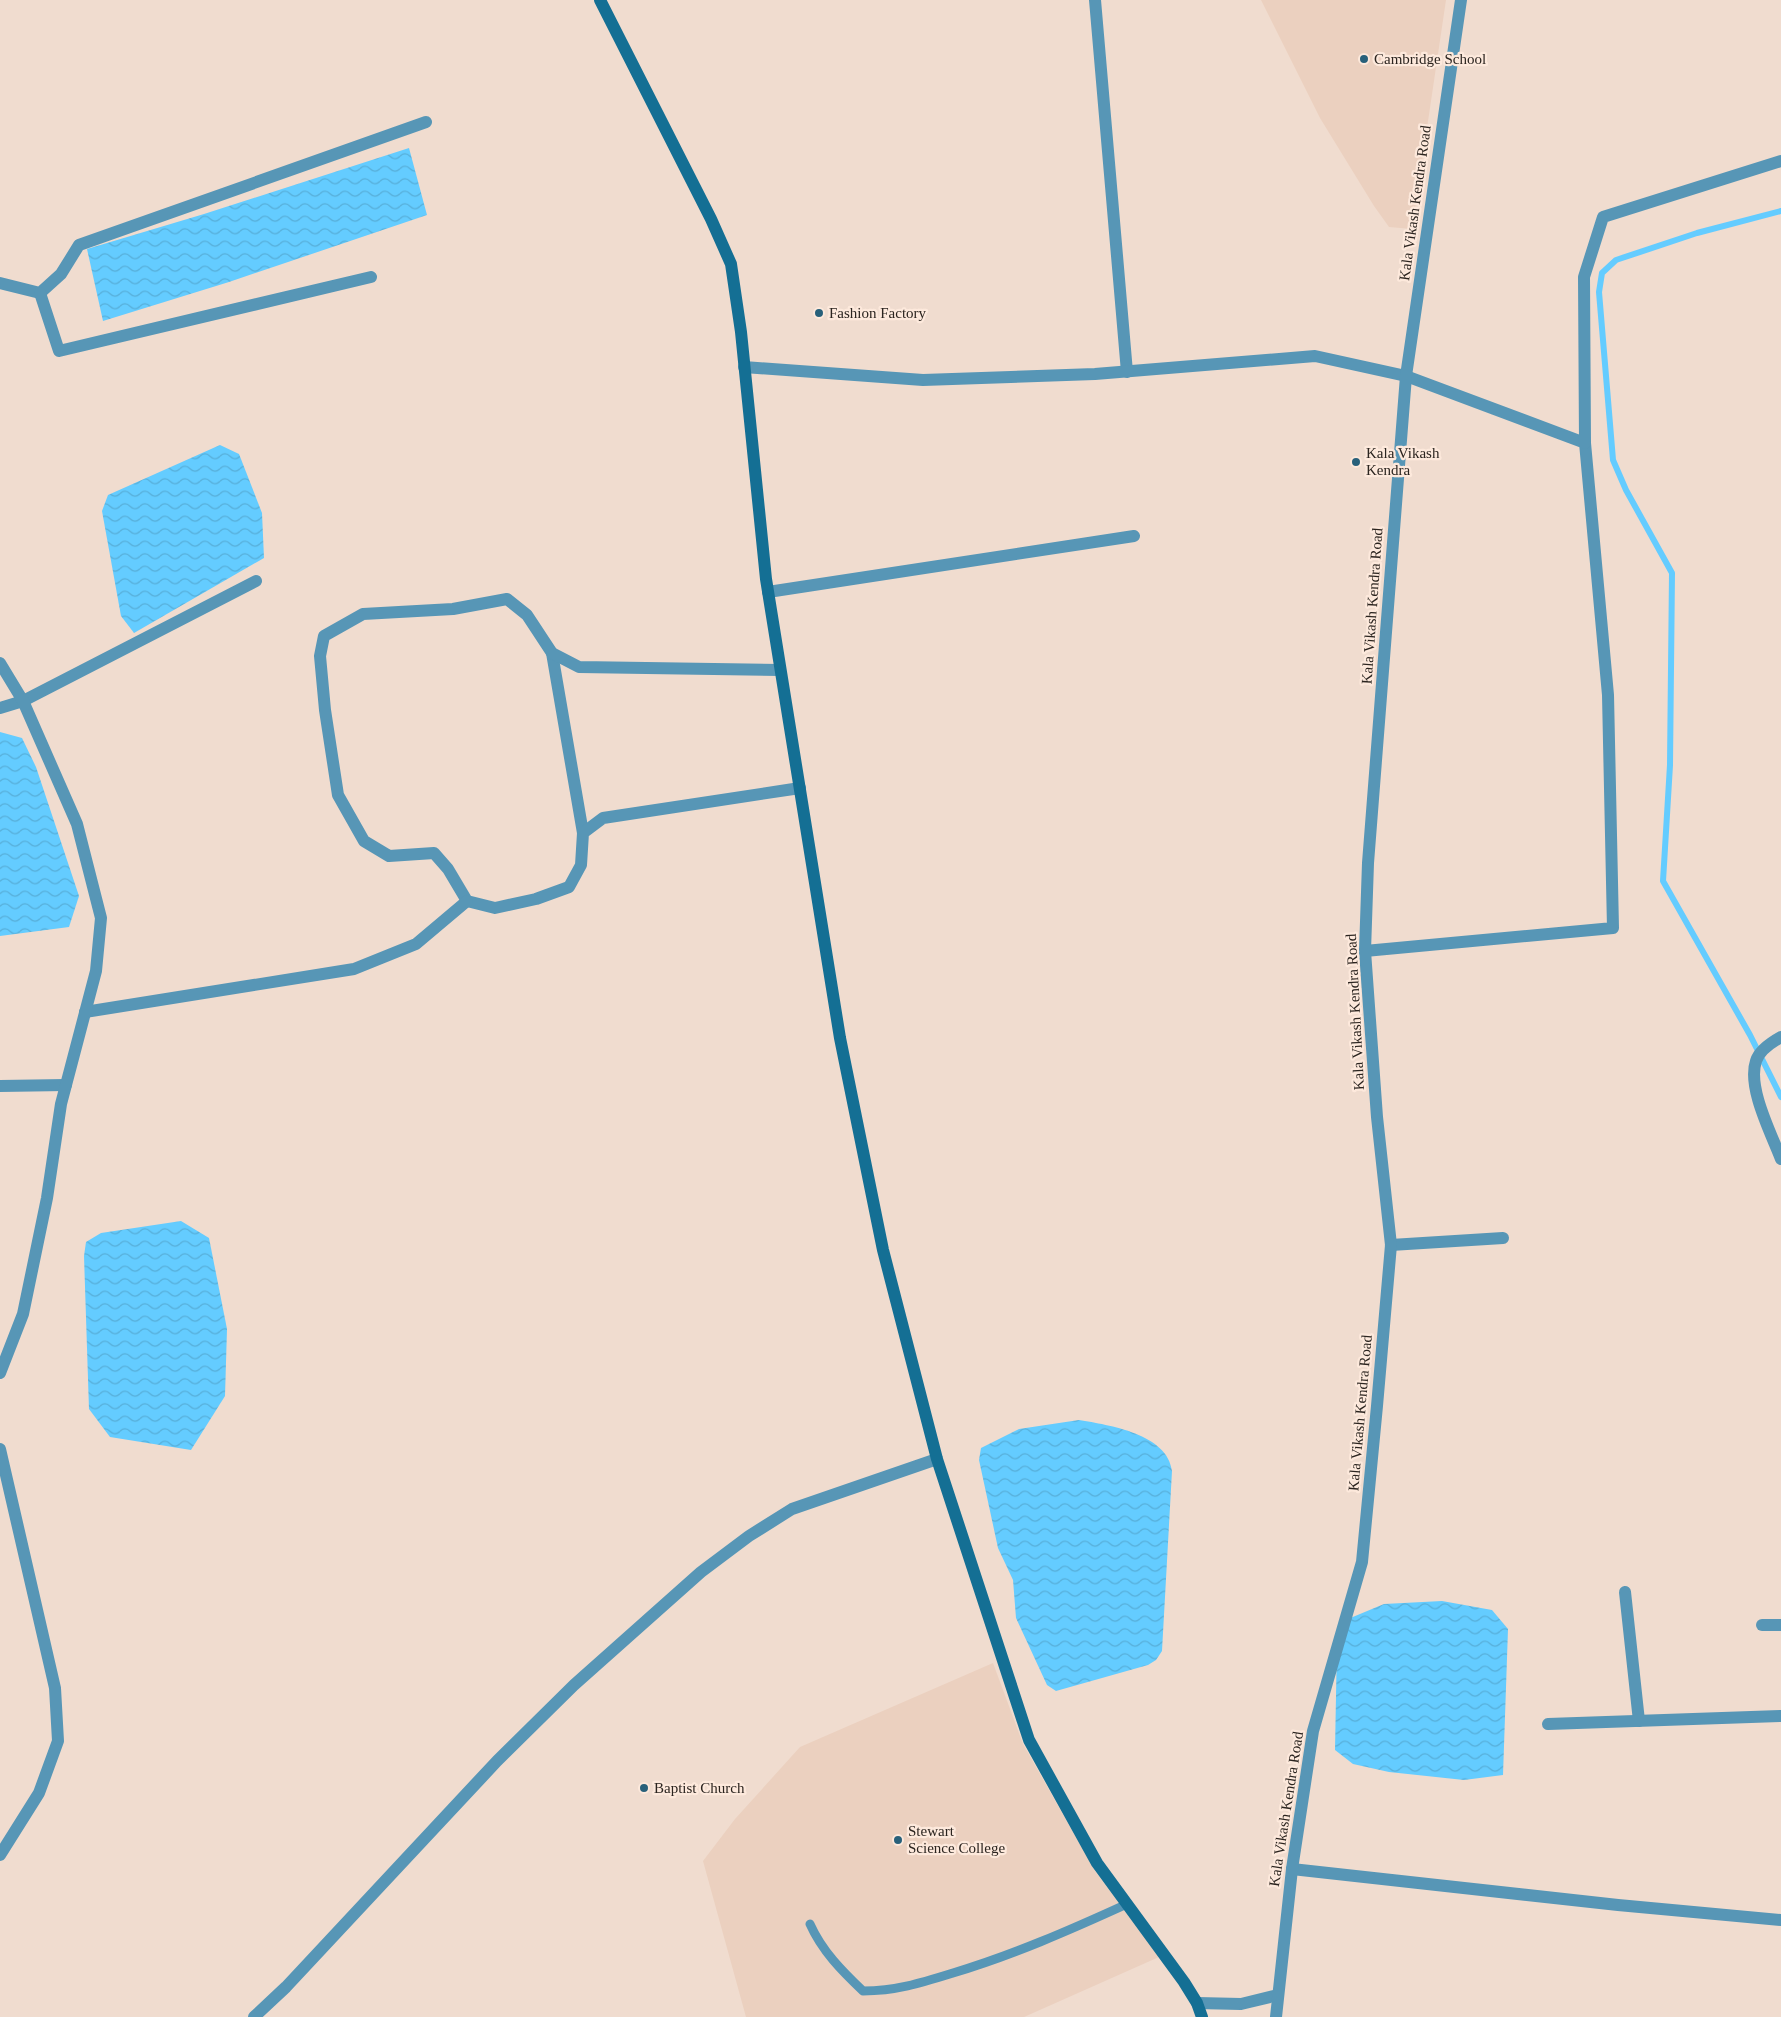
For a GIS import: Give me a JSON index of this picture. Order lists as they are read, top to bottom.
{
  "streets": {
    "street": ["Kala Vikash Kendra Road"]
  },
  "places": [
    "Cambridge School",
    "Fashion Factory",
    "Kala Vikash Kendra",
    "Baptist Church",
    "Stewart Science College"
  ]
}
